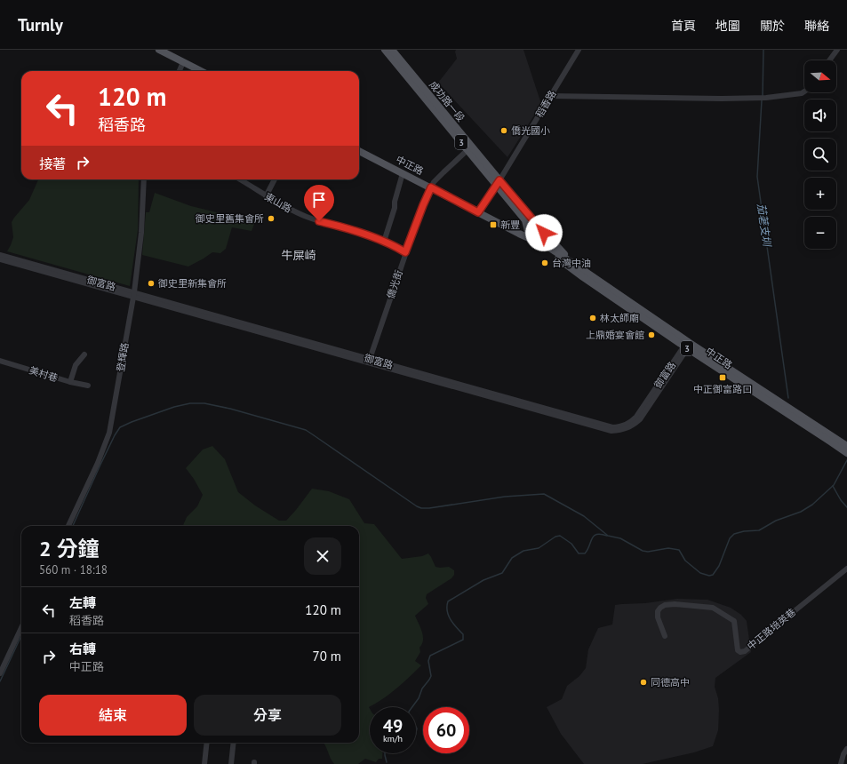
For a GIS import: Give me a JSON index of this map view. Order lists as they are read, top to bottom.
{
  "streets": {
    "main road": ["成功路一段", "3", "中正路"],
    "street": [
      "稻香路",
      "東山路",
      "御富路",
      "僑光街",
      "登輝路",
      "美村巷",
      "中正路培英巷"
    ]
  },
  "crossings": [
    ["成功路一段", "稻香路"],
    ["成功路一段", "中正路"],
    ["成功路一段", "僑光街"],
    ["稻香路", "中正路"],
    ["中正路", "御富路"],
    ["中正路", "僑光街"],
    ["東山路", "僑光街"],
    ["御富路", "僑光街"],
    ["御富路", "登輝路"]
  ],
  "districts": ["牛屎崎"],
  "water": ["茄荖支圳"],
  "places": {
    "other": [
      "僑光國小",
      "御史里舊集會所",
      "台灣中油",
      "御史里新集會所",
      "林太師廟",
      "上鼎婚宴會館",
      "同德高中"
    ],
    "transit": ["新豐", "中正御富路口"]
  },
  "north": "right",
  "page": {
    "header": "Turnly",
    "nav": [
      "首頁",
      "地圖",
      "關於",
      "聯絡"
    ],
    "map_buttons": ["+", "−"],
    "turn": ["120 m", "稻香路"],
    "then": "接著",
    "heading": ["2 分鐘", "560 m · 18:18"],
    "list": [
      {
        "name": "左轉",
        "note": "稻香路",
        "value": "120 m"
      },
      {
        "name": "右轉",
        "note": "中正路",
        "value": "70 m"
      }
    ],
    "buttons": ["結束", "分享"],
    "speed": "49 km/h",
    "limit": "60"
  }
}
